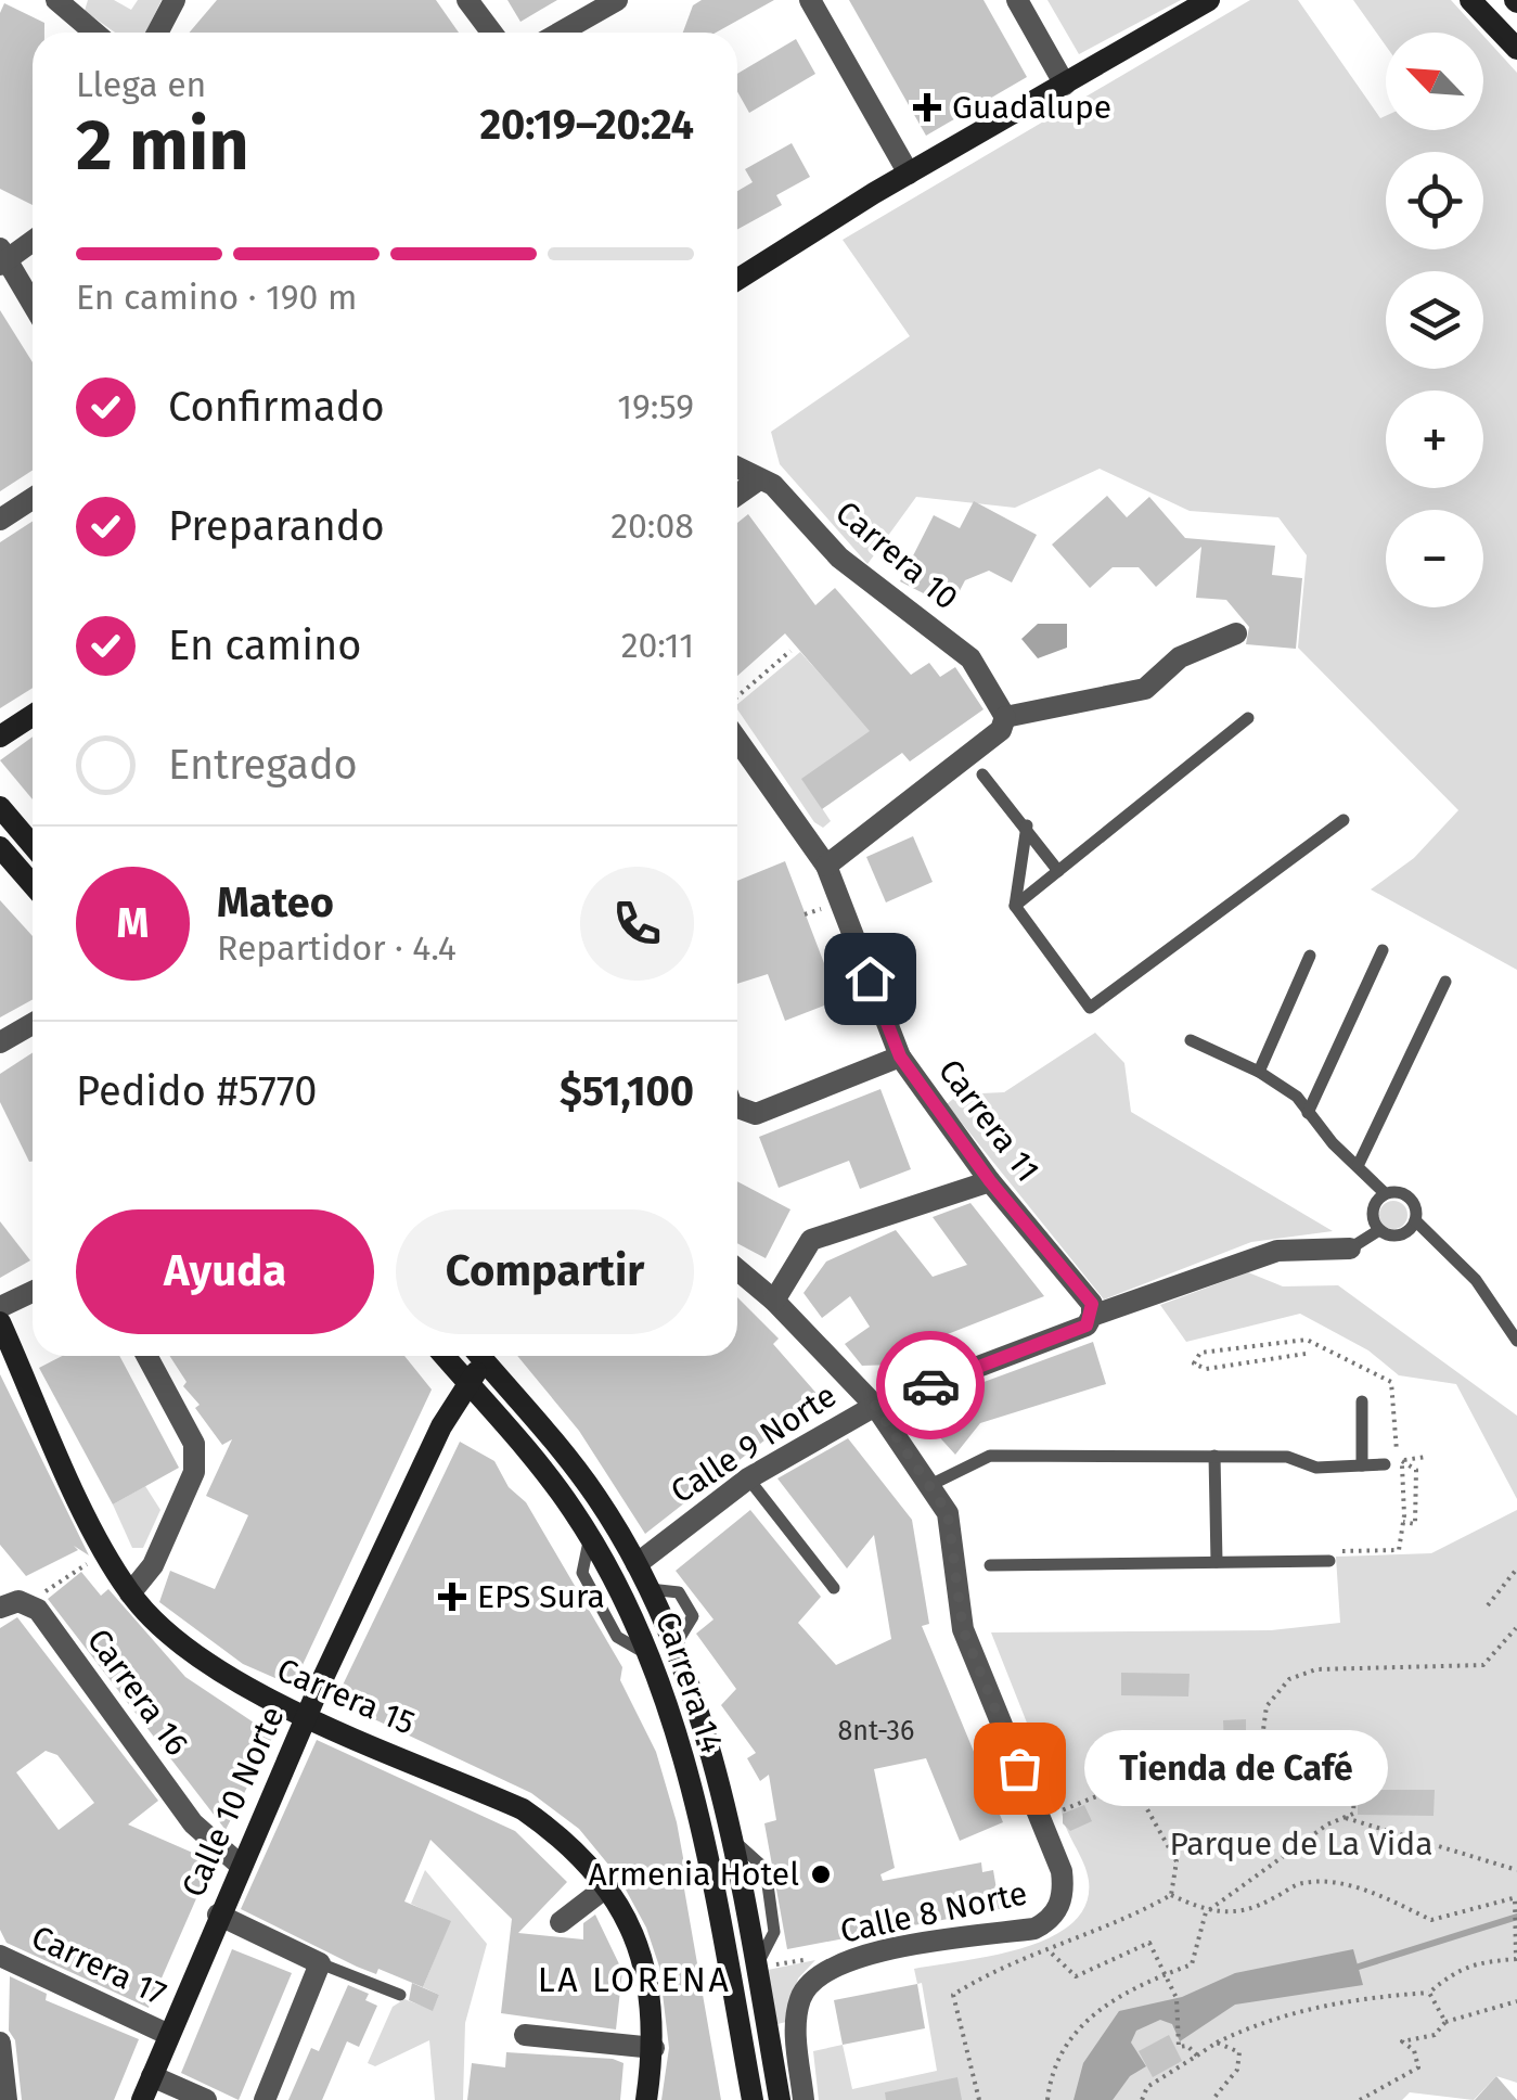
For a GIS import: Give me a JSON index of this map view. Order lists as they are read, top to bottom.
{
  "streets": {
    "street": [
      "Carrera 10",
      "Carrera 11",
      "Calle 9 Norte",
      "Carrera 14",
      "Carrera 16",
      "Carrera 15",
      "Calle 10 Norte",
      "Calle 8 Norte",
      "Carrera 17"
    ]
  },
  "crossings": [
    ["Carrera 11", "Calle 9 Norte"],
    ["Calle 9 Norte", "Carrera 14"],
    ["Carrera 14", "Calle 10 Norte"],
    ["Carrera 16", "Calle 10 Norte"],
    ["Carrera 15", "Calle 10 Norte"],
    ["Calle 10 Norte", "Carrera 17"]
  ],
  "districts": ["LA LORENA"],
  "parks": ["Parque de La Vida"],
  "places": {
    "health": ["Guadalupe", "EPS Sura"],
    "other": ["Tienda de Café", "Armenia Hotel"]
  },
  "house_numbers": ["8nt-36"],
  "north": "top left",
  "page": {
    "map_buttons": ["+", "−"],
    "heading": ["2 min", "Llega en", "20:19–20:24"],
    "panel": [
      "Mateo",
      "Repartidor · 4.4",
      "Pedido #5770",
      "$51,100"
    ],
    "bar": "En camino · 190 m",
    "list": [
      ["Confirmado", "19:59"],
      ["Preparando", "20:08"],
      ["En camino", "20:11"],
      "Entregado"
    ],
    "round": "M",
    "buttons": ["Ayuda", "Compartir"],
    "bubble": "Tienda de Café"
  }
}
